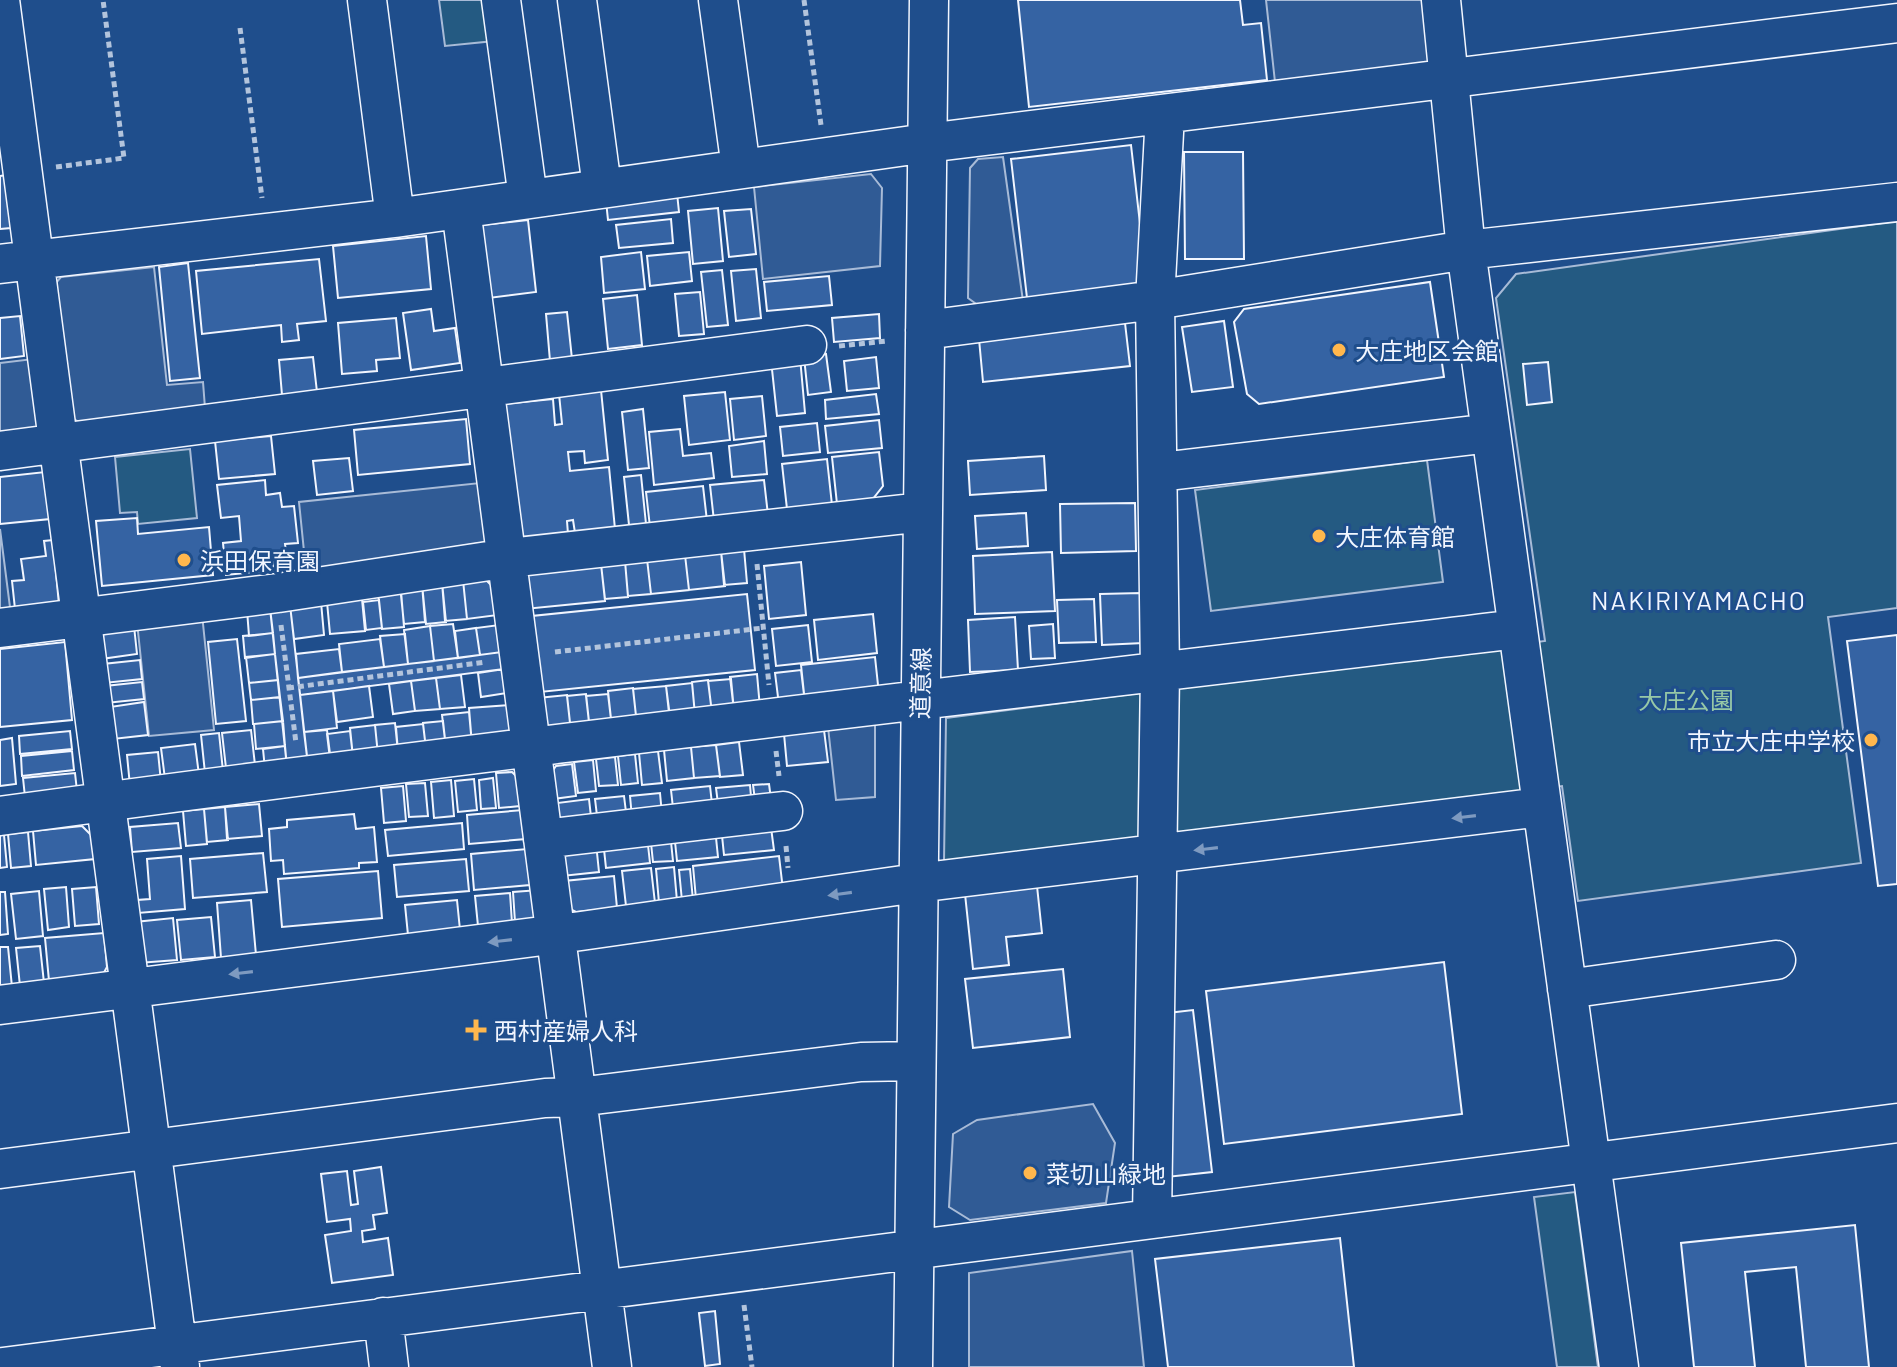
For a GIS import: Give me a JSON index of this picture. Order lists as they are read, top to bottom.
{
  "streets": {
    "street": ["道意線"]
  },
  "districts": ["NAKIRIYAMACHO"],
  "parks": ["大庄公園"],
  "places": {
    "other": [
      "大庄地区会館",
      "大庄体育館",
      "浜田保育園",
      "市立大庄中学校",
      "菜切山緑地"
    ],
    "health": ["西村産婦人科"]
  }
}
